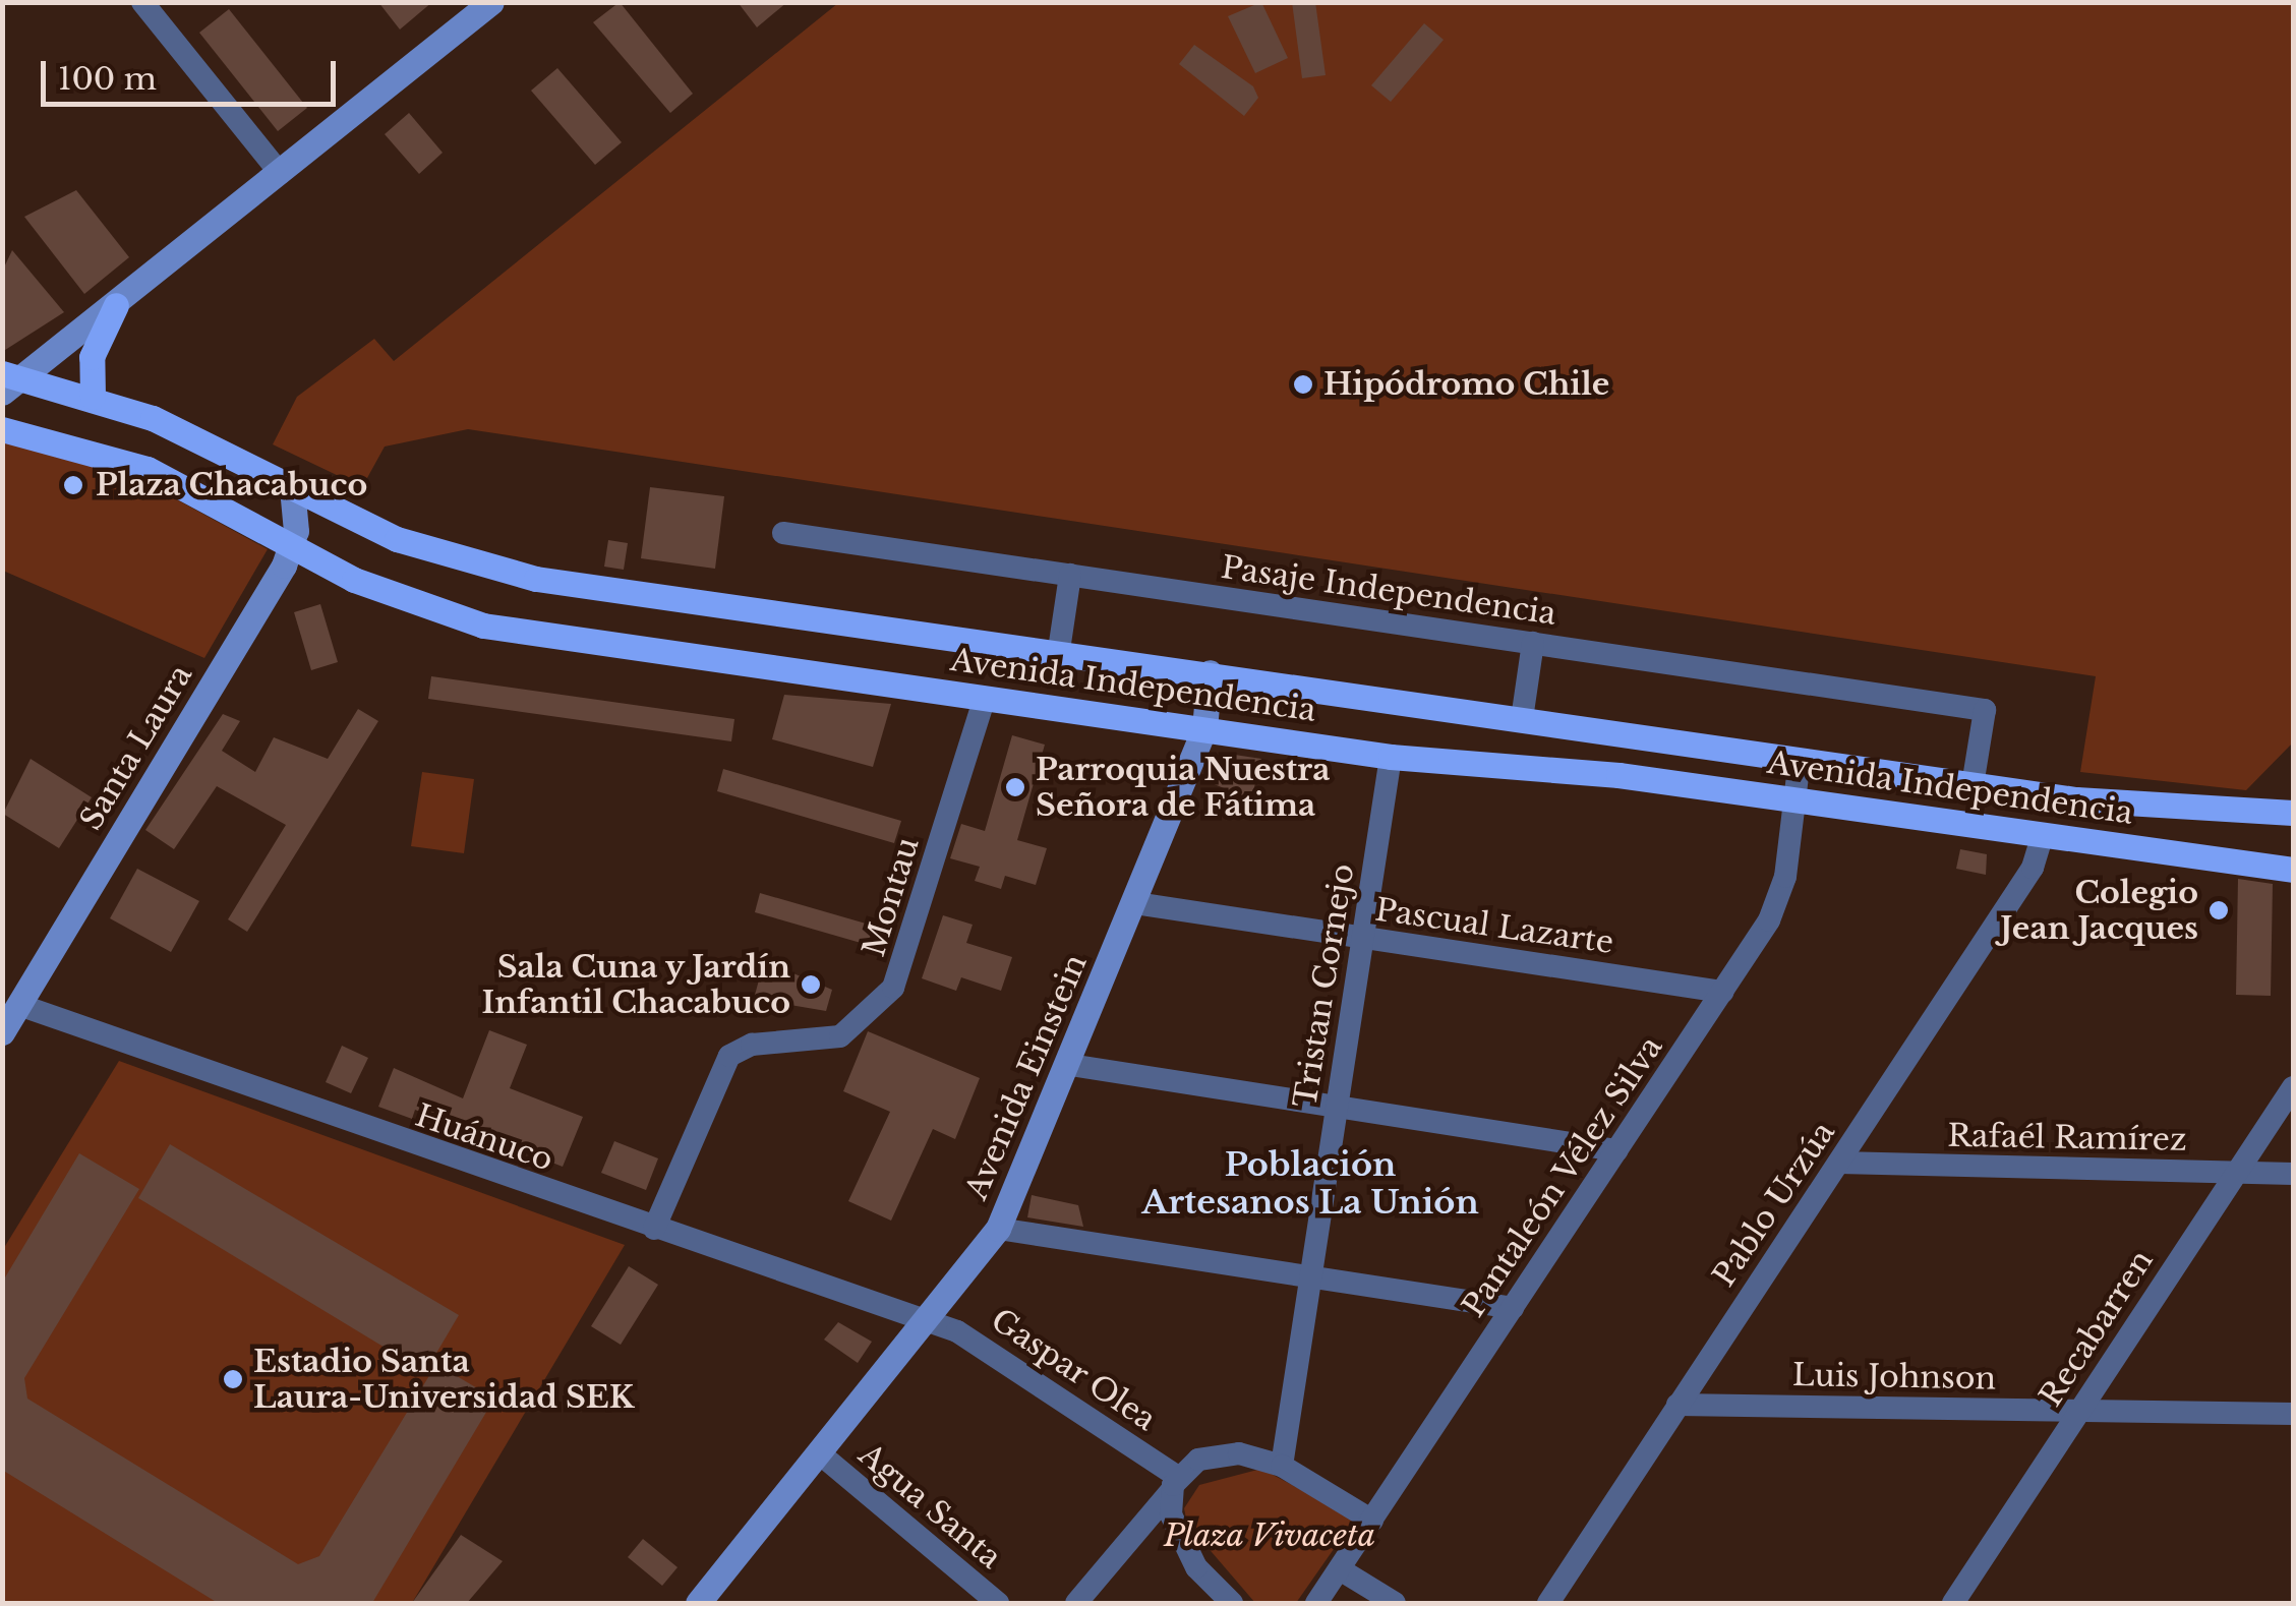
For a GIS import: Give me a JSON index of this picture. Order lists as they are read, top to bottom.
{
  "streets": {
    "main road": ["Avenida Independencia"],
    "street": [
      "Pasaje Independencia",
      "Santa Laura",
      "Montau",
      "Pascual Lazarte",
      "Tristan Cornejo",
      "Avenida Einstein",
      "Huánuco",
      "Rafaél Ramírez",
      "Pantaleón Vélez Silva",
      "Pablo Urzúa",
      "Recabarren",
      "Gaspar Olea",
      "Luis Johnson",
      "Agua Santa"
    ]
  },
  "crossings": [
    ["Pasaje Independencia", "Avenida Independencia"],
    ["Avenida Independencia", "Santa Laura"],
    ["Avenida Independencia", "Montau"],
    ["Avenida Independencia", "Tristan Cornejo"],
    ["Avenida Independencia", "Avenida Einstein"],
    ["Avenida Independencia", "Pantaleón Vélez Silva"],
    ["Avenida Independencia", "Pablo Urzúa"],
    ["Santa Laura", "Huánuco"],
    ["Montau", "Huánuco"],
    ["Pascual Lazarte", "Tristan Cornejo"],
    ["Pascual Lazarte", "Avenida Einstein"],
    ["Pascual Lazarte", "Pantaleón Vélez Silva"],
    ["Avenida Einstein", "Huánuco"],
    ["Avenida Einstein", "Gaspar Olea"],
    ["Avenida Einstein", "Agua Santa"],
    ["Huánuco", "Gaspar Olea"],
    ["Rafaél Ramírez", "Pablo Urzúa"],
    ["Rafaél Ramírez", "Recabarren"],
    ["Pablo Urzúa", "Luis Johnson"],
    ["Recabarren", "Luis Johnson"]
  ],
  "districts": ["Población Artesanos La Unión"],
  "parks": ["Plaza Vivaceta"],
  "places": [
    "Hipódromo Chile",
    "Plaza Chacabuco",
    "Parroquia Nuestra Señora de Fátima",
    "Colegio Jean Jacques",
    "Sala Cuna y Jardín Infantil Chacabuco",
    "Estadio Santa Laura-Universidad SEK"
  ],
  "scale_bar": "100 m"
}
